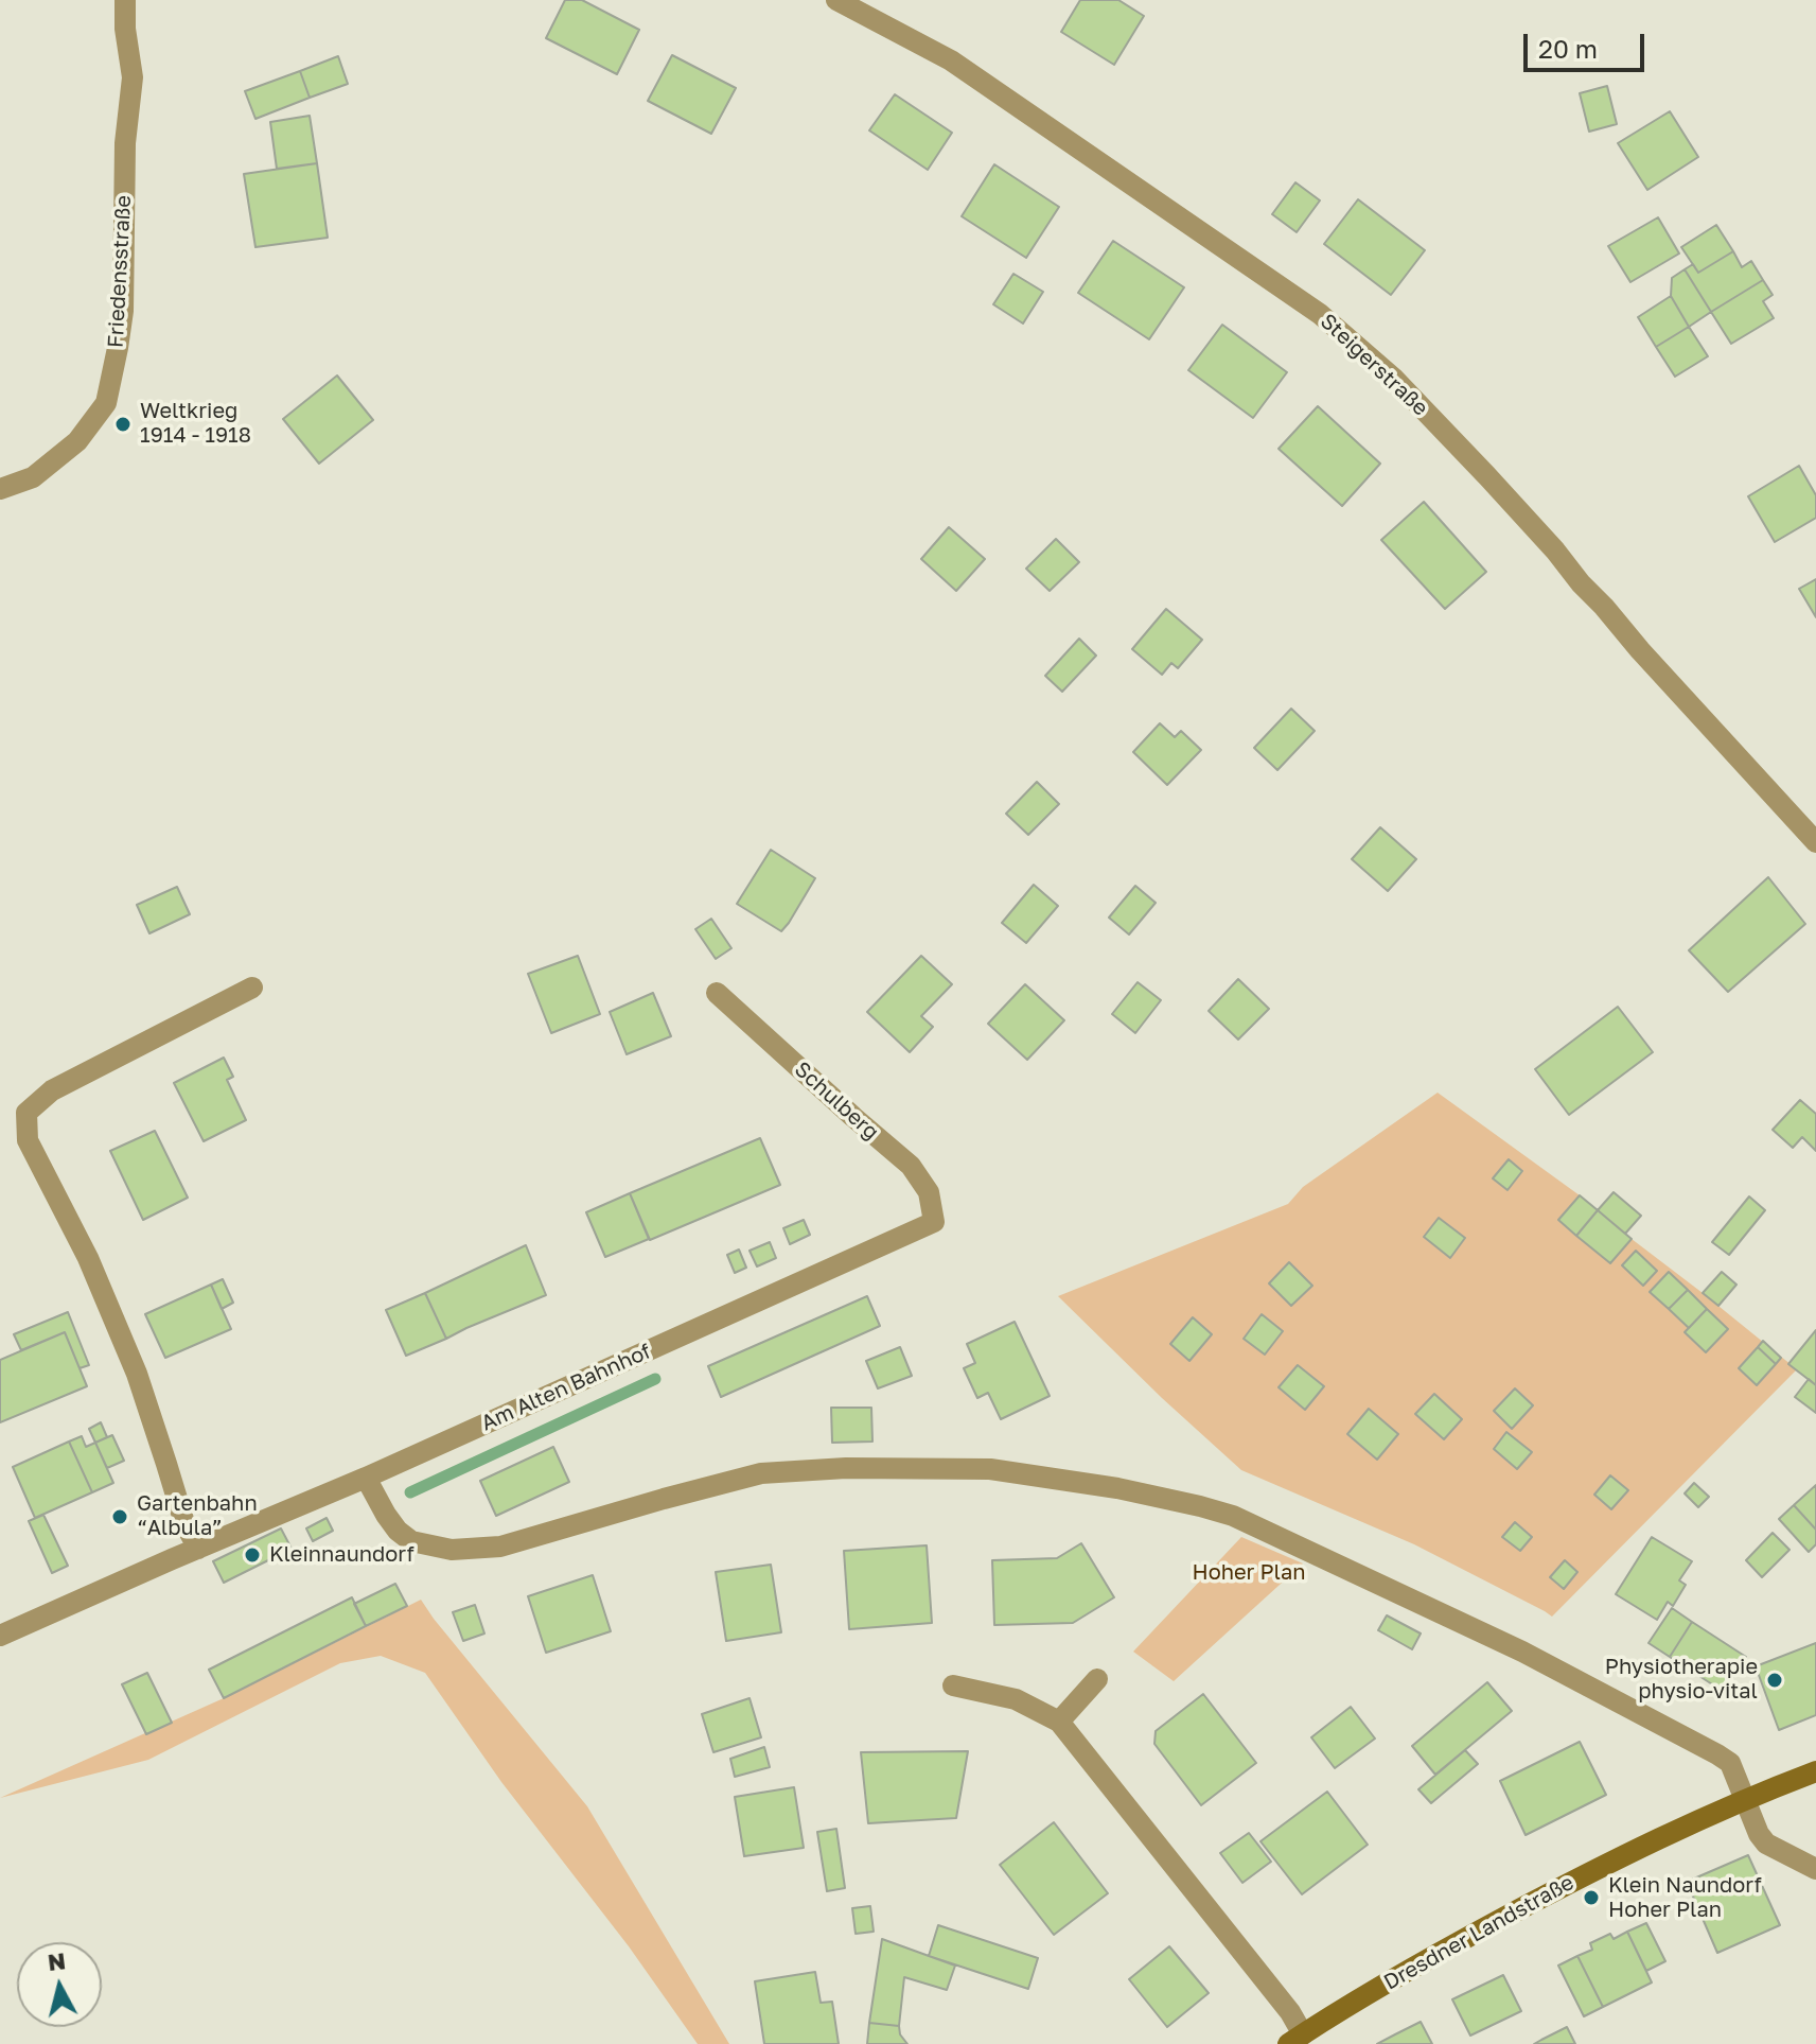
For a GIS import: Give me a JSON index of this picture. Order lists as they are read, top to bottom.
{
  "streets": {
    "street": [
      "Friedensstraße",
      "Steigerstraße",
      "Schulberg",
      "Am Alten Bahnhof",
      "Dresdner Landstraße"
    ]
  },
  "crossings": [
    ["Schulberg", "Am Alten Bahnhof"]
  ],
  "parks": ["Hoher Plan"],
  "places": [
    "Weltkrieg 1914 - 1918",
    "Gartenbahn “Albula”",
    "Kleinnaundorf",
    "Physiotherapie physio-vital",
    "Klein Naundorf Hoher Plan"
  ],
  "scale_bar": "20 m",
  "north": "top"
}
